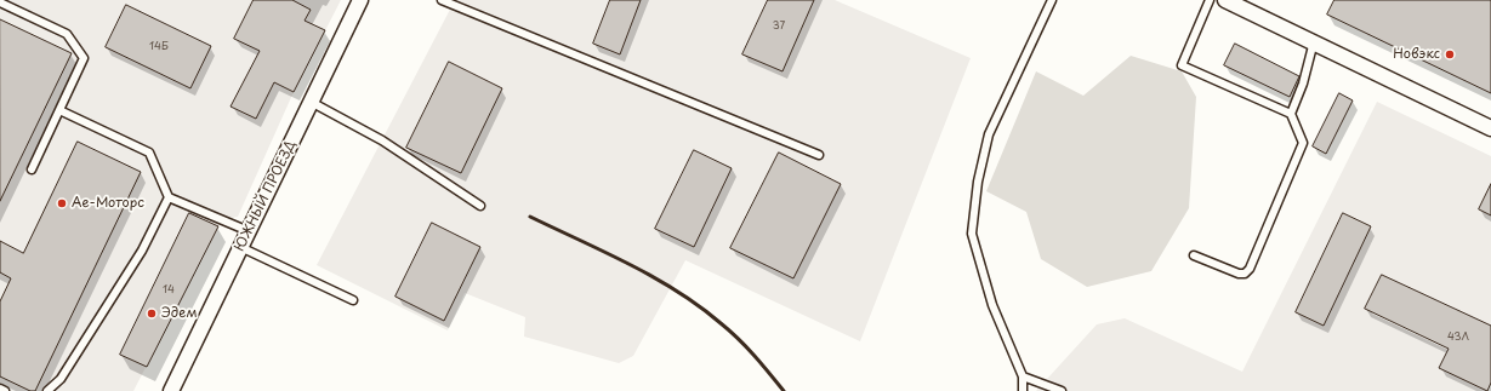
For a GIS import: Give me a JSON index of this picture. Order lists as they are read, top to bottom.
{
  "streets": {
    "street": ["ЮЖНЫЙ ПРОЕЗД"]
  },
  "places": ["Новэкс", "Ае-Моторс", "Эдем"],
  "house_numbers": [
    "37",
    "14Б",
    "14",
    "43Л"
  ]
}
